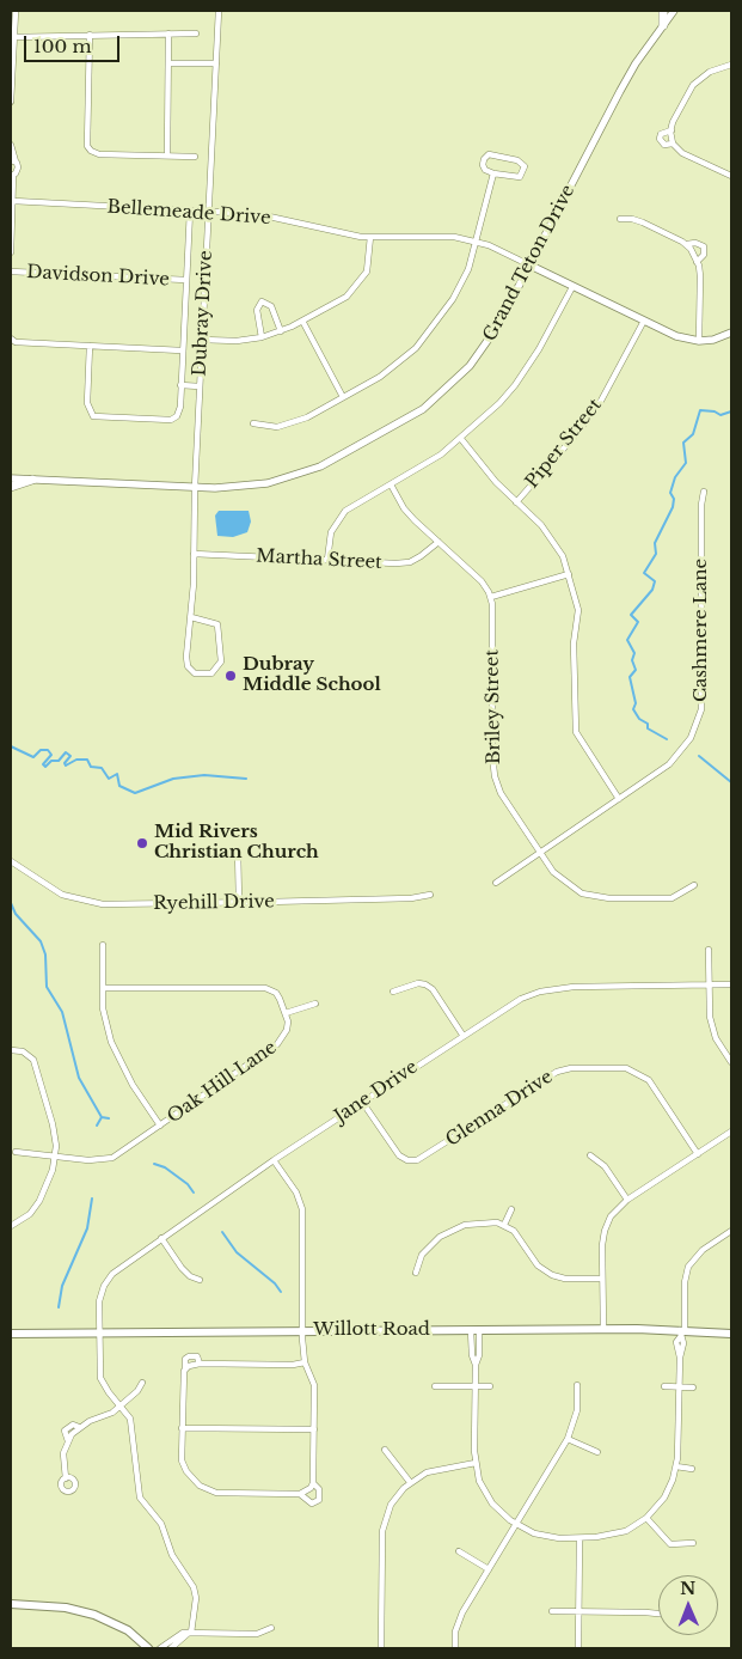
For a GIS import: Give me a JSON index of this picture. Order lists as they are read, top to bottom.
{
  "streets": {
    "main road": ["Willott Road"],
    "street": [
      "Bellemeade Drive",
      "Grand Teton Drive",
      "Davidson Drive",
      "Dubray Drive",
      "Piper Street",
      "Martha Street",
      "Cashmere Lane",
      "Briley Street",
      "Ryehill Drive",
      "Oak Hill Lane",
      "Jane Drive",
      "Glenna Drive"
    ]
  },
  "crossings": [
    ["Bellemeade Drive", "Grand Teton Drive"],
    ["Bellemeade Drive", "Dubray Drive"],
    ["Bellemeade Drive", "Piper Street"],
    ["Grand Teton Drive", "Dubray Drive"],
    ["Dubray Drive", "Martha Street"],
    ["Cashmere Lane", "Briley Street"],
    ["Jane Drive", "Glenna Drive"],
    ["Jane Drive", "Willott Road"]
  ],
  "places": ["Dubray Middle School", "Mid Rivers Christian Church"],
  "scale_bar": "100 m",
  "north": "top"
}
